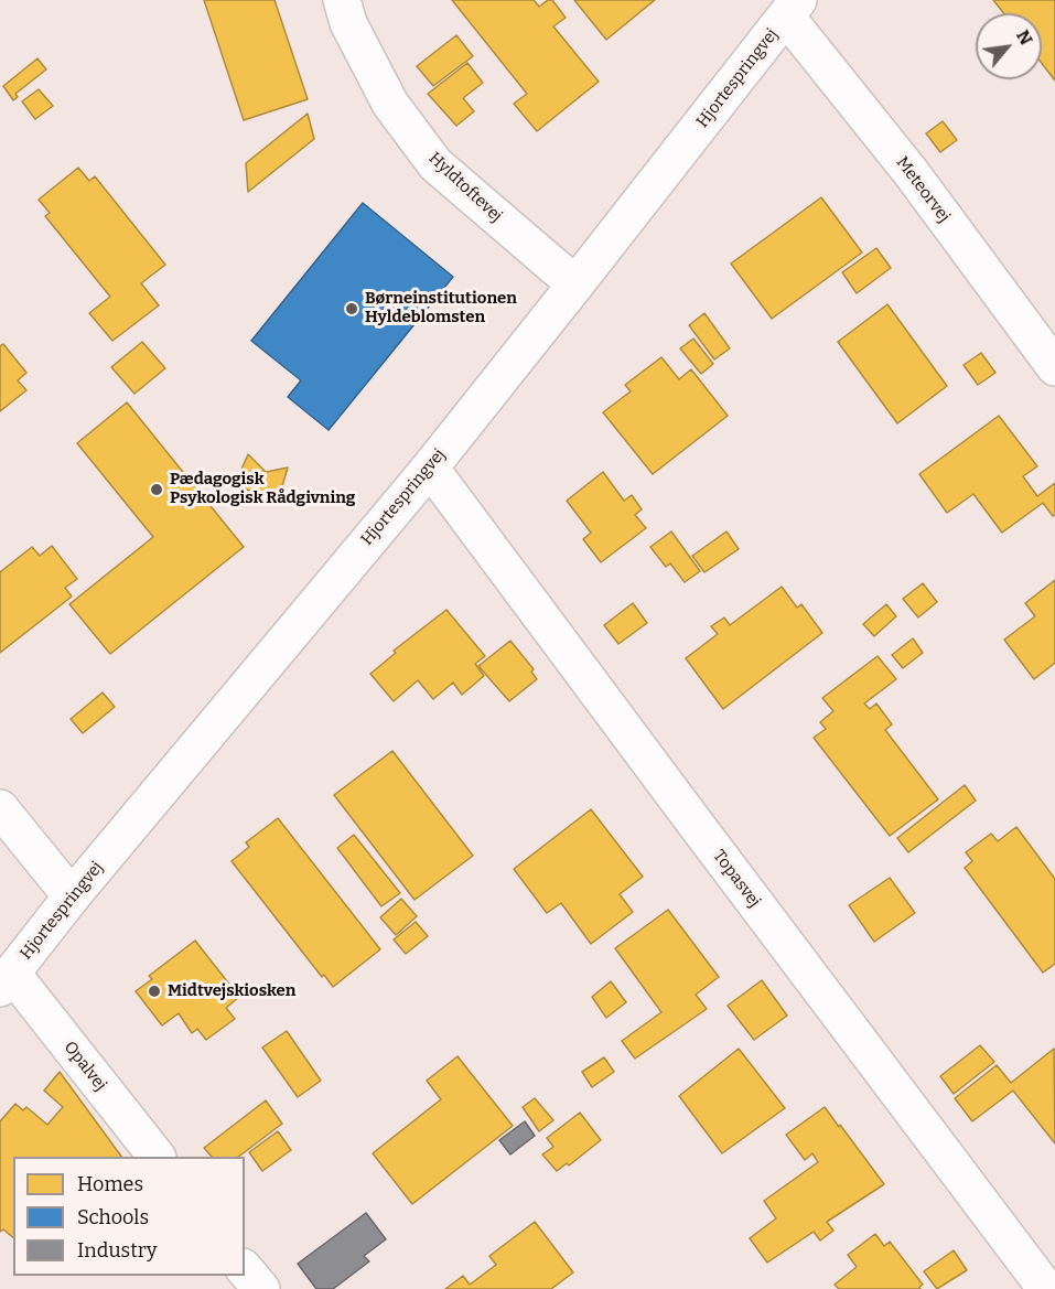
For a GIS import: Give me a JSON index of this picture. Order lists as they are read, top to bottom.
{
  "streets": {
    "street": [
      "Hjortespringvej",
      "Hyldtoftevej",
      "Meteorvej",
      "Topasvej",
      "Opalvej"
    ]
  },
  "crossings": [
    ["Hjortespringvej", "Hyldtoftevej"],
    ["Hjortespringvej", "Meteorvej"],
    ["Hjortespringvej", "Topasvej"],
    ["Hjortespringvej", "Opalvej"]
  ],
  "places": ["Børneinstitutionen Hyldeblomsten", "Pædagogisk Psykologisk Rådgivning", "Midtvejskiosken"],
  "legend": ["Homes", "Schools", "Industry"],
  "north": "top right"
}
